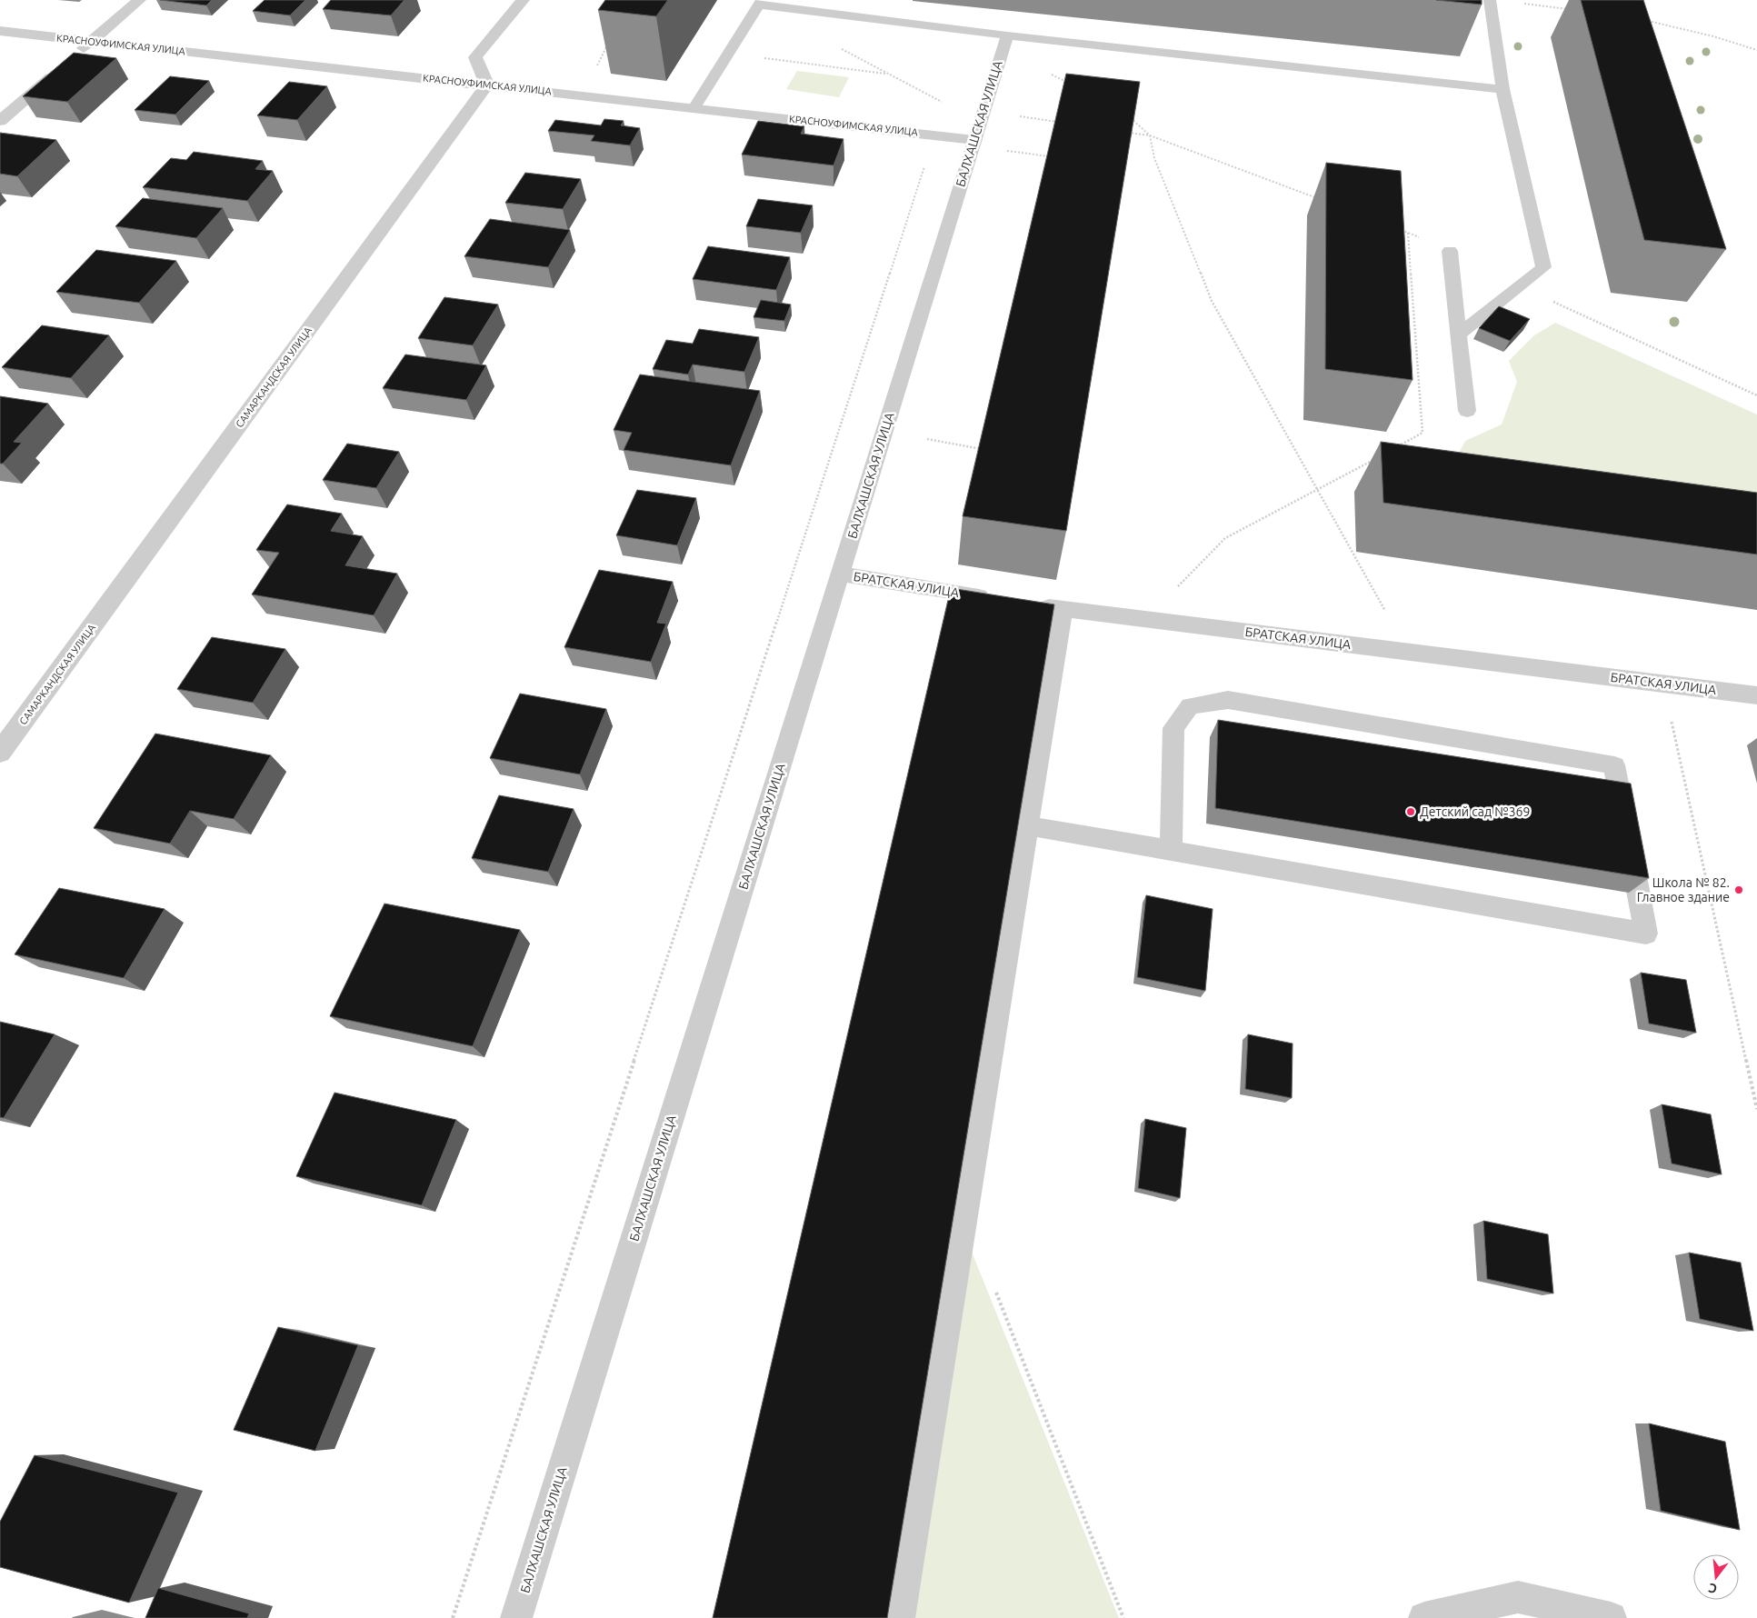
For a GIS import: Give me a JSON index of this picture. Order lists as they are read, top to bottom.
{
  "streets": {
    "street": ["КРАСНОУФИМСКАЯ УЛИЦА", "САМАРКАНДСКАЯ УЛИЦА"],
    "lane": ["БАЛХАШСКАЯ УЛИЦА", "БРАТСКАЯ УЛИЦА"]
  },
  "crossings": [
    ["КРАСНОУФИМСКАЯ УЛИЦА", "БАЛХАШСКАЯ УЛИЦА"],
    ["КРАСНОУФИМСКАЯ УЛИЦА", "САМАРКАНДСКАЯ УЛИЦА"],
    ["БАЛХАШСКАЯ УЛИЦА", "БРАТСКАЯ УЛИЦА"]
  ],
  "places": ["Детский сад №369", "Школа № 82. Главное здание"],
  "north": "bottom"
}
